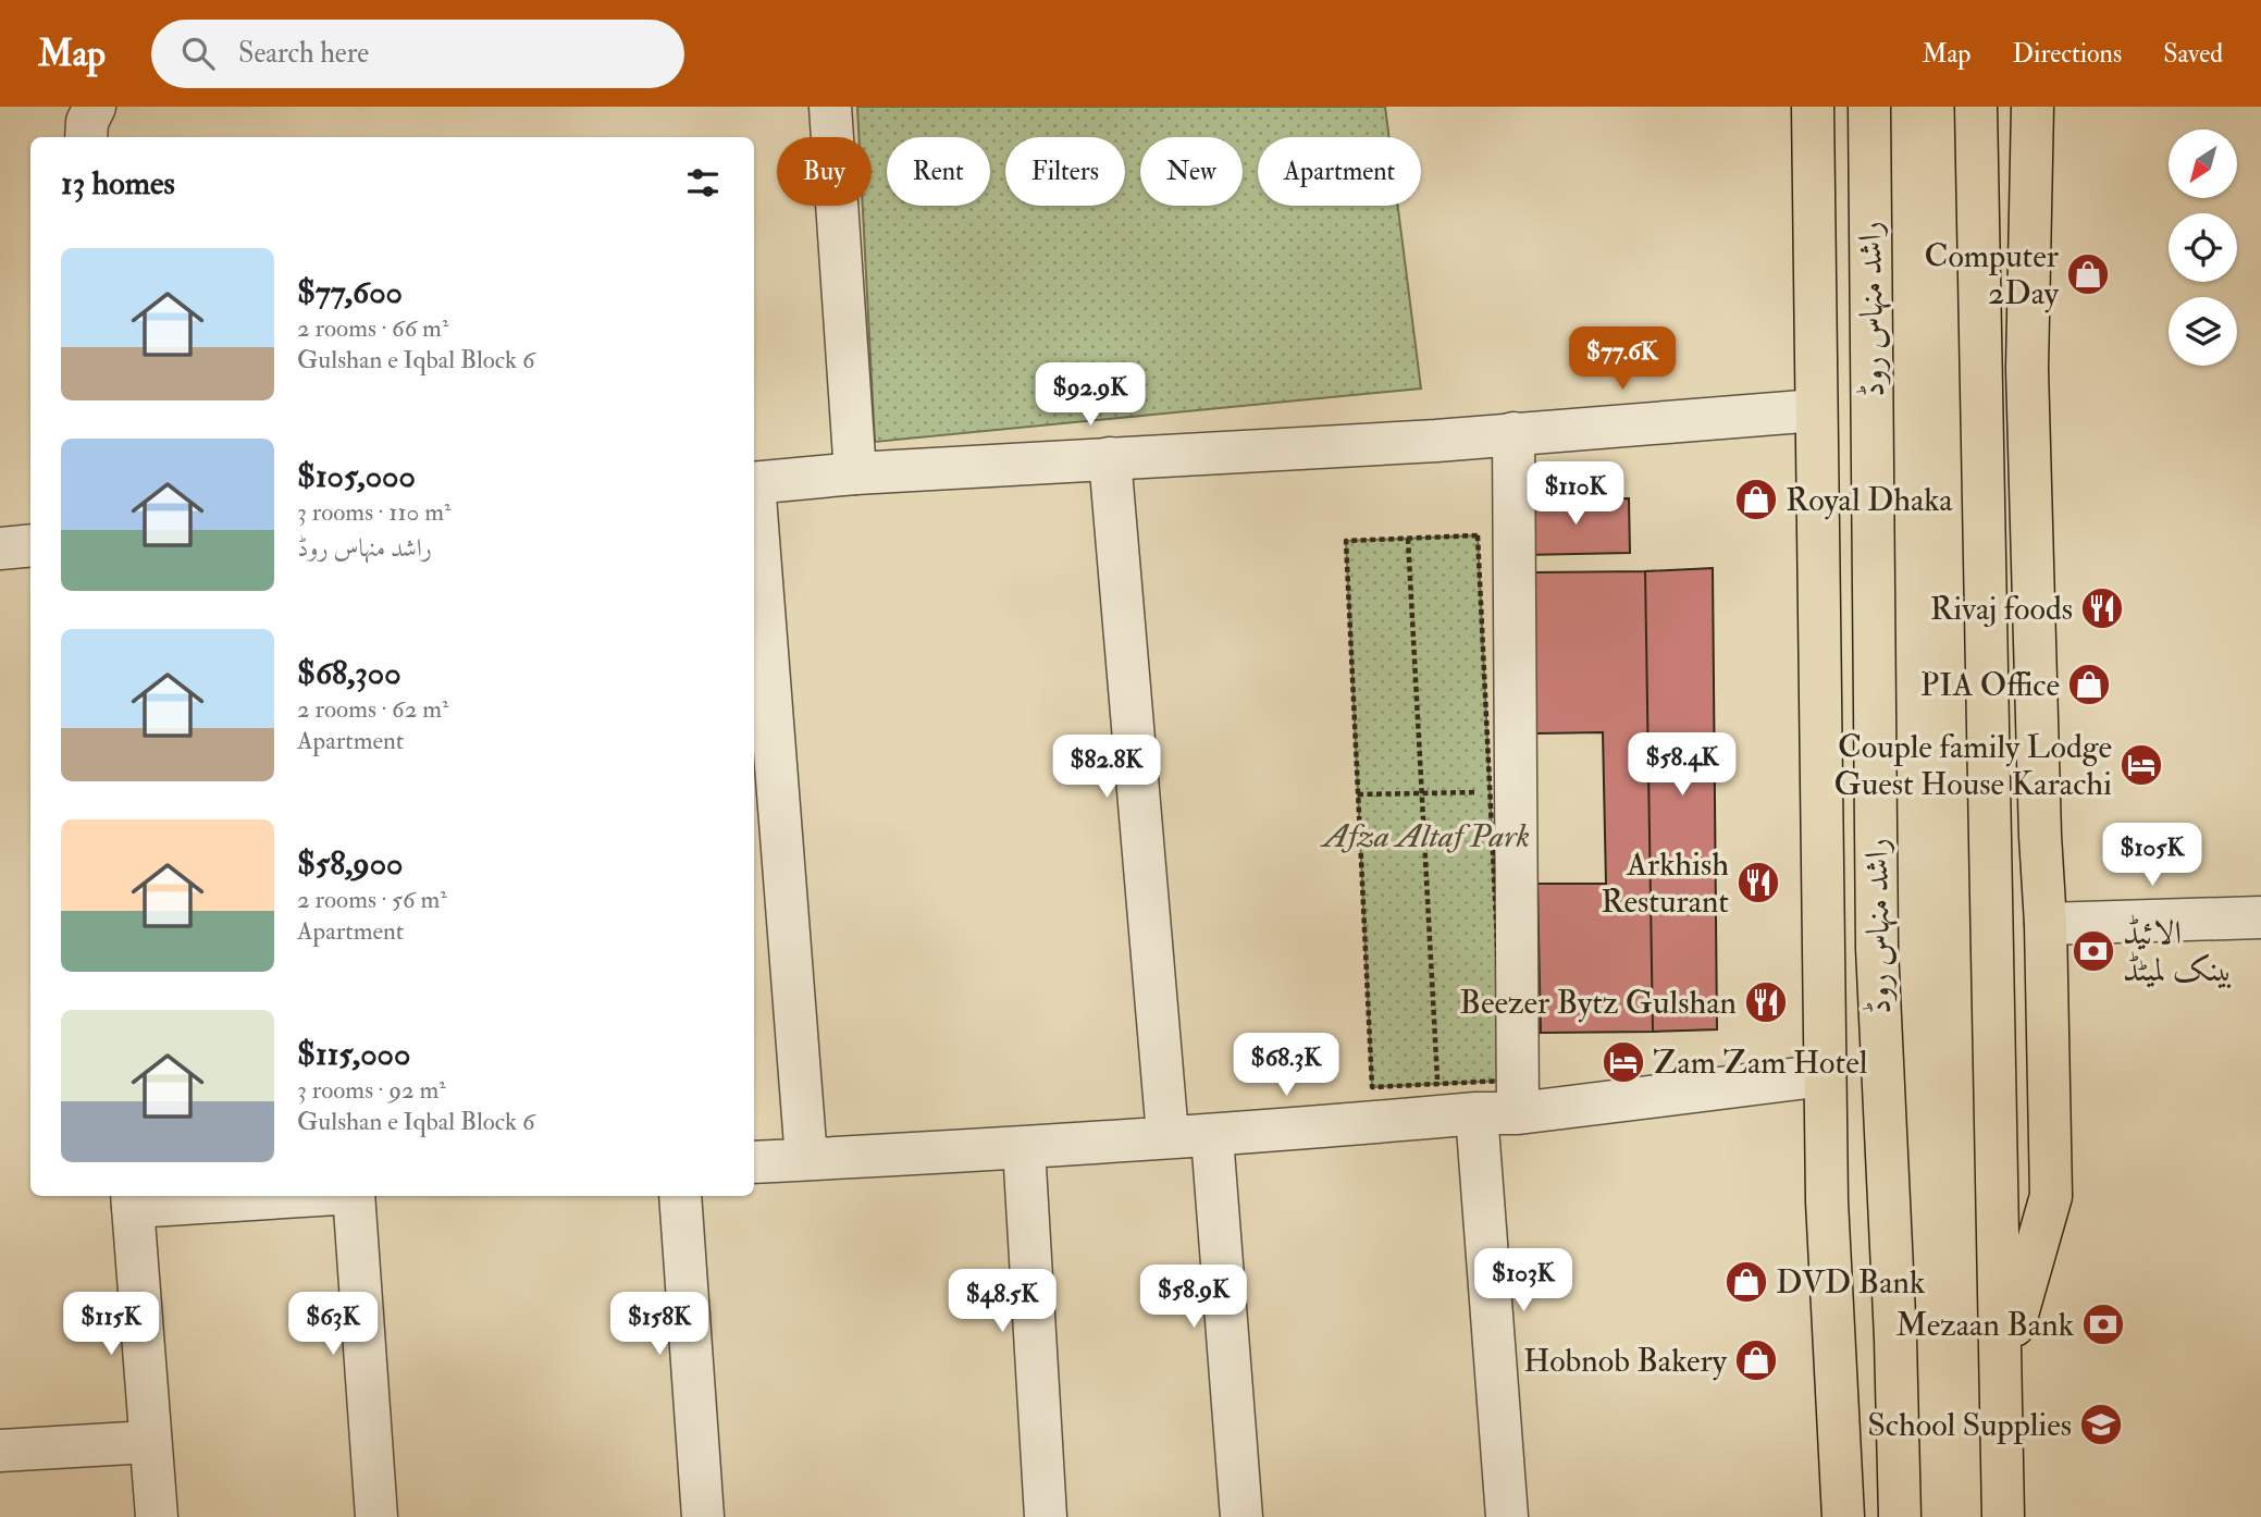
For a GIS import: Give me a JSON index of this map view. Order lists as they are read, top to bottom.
{
  "streets": {
    "main road": ["راشد منہاس روڈ"]
  },
  "parks": ["Afza Altaf Park"],
  "places": {
    "shop": [
      "Computer 2Day",
      "Royal Dhaka",
      "PIA Office",
      "DVD Bank",
      "Hobnob Bakery"
    ],
    "restaurant": ["Rivaj foods", "Arkhish Resturant", "Beezer Bytz Gulshan"],
    "hotel": ["Couple family Lodge Guest House Karachi", "Zam Zam Hotel"],
    "bank": ["الائیڈ بینک لمیٹڈ", "Mezaan Bank"],
    "school or university": ["School Supplies"]
  },
  "north": "bottom left",
  "page": {
    "header": "Map",
    "search": "Search here",
    "nav": ["Map", "Directions", "Saved"],
    "chip": [
      "Buy",
      "Rent",
      "Filters",
      "New",
      "Apartment"
    ],
    "heading": "13 homes",
    "list": [
      {
        "name": "$77,600",
        "note": "2 rooms · 66 m² · Gulshan e Iqbal Block 6"
      },
      {
        "name": "$105,000",
        "note": "3 rooms · 110 m² · راشد منہاس روڈ"
      },
      {
        "name": "$68,300",
        "note": "2 rooms · 62 m² · Apartment"
      },
      {
        "name": "$58,900",
        "note": "2 rooms · 56 m² · Apartment"
      },
      {
        "name": "$115,000",
        "note": "3 rooms · 92 m² · Gulshan e Iqbal Block 6"
      }
    ],
    "price": [
      "$77.6K",
      "$92.9K",
      "$110K",
      "$58.4K",
      "$82.8K",
      "$105K",
      "$68.3K",
      "$103K",
      "$58.9K",
      "$48.5K",
      "$115K",
      "$63K",
      "$158K"
    ]
  }
}
